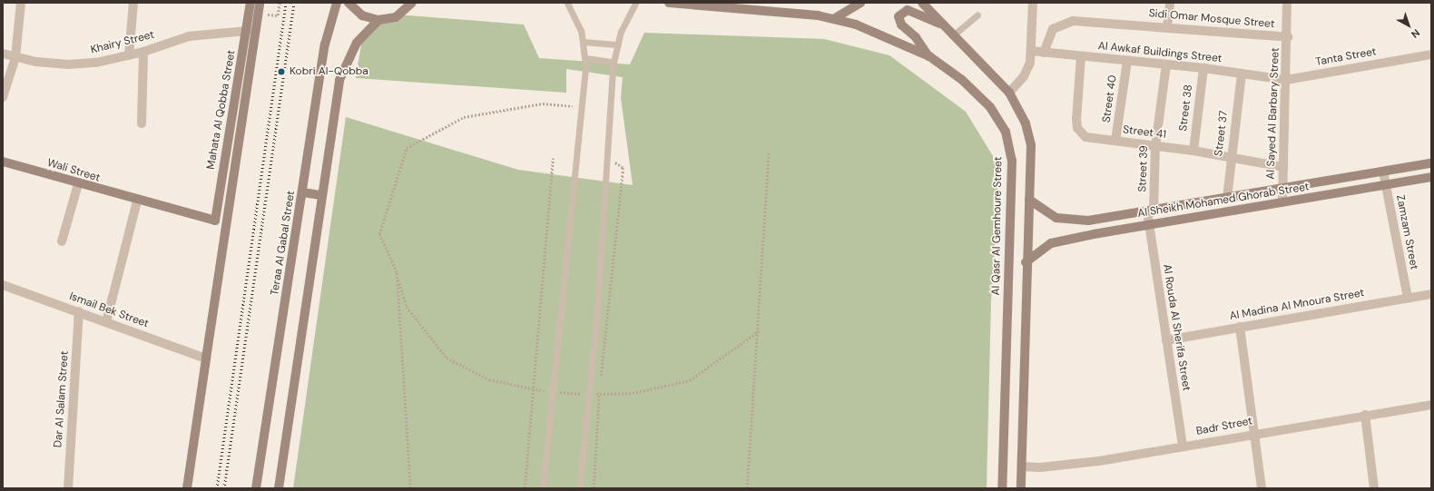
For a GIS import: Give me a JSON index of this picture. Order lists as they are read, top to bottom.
{
  "streets": {
    "main road": [
      "Mahata Al Qobba Street",
      "Wali Street",
      "Al Sheikh Mohamed Ghorab Street",
      "Al Qasr Al Gemhoure Street",
      "Teraa Al Gabal Street"
    ],
    "street": [
      "Sidi Omar Mosque Street",
      "Khairy Street",
      "Al Awkaf Buildings Street",
      "Tanta Street",
      "Street 40",
      "Street 38",
      "Al Sayed Al Barbary Street",
      "Street 41",
      "Street 37",
      "Street 39",
      "Zamzam Street",
      "Al Madina Al Mnoura Street",
      "Ismail Bek Street",
      "Al Rouda Al Sherifa Street",
      "Dar Al Salam Street",
      "Badr Street"
    ]
  },
  "crossings": [
    ["Sidi Omar Mosque Street", "Al Awkaf Buildings Street"],
    ["Sidi Omar Mosque Street", "Al Sayed Al Barbary Street"],
    ["Khairy Street", "Mahata Al Qobba Street"],
    ["Al Awkaf Buildings Street", "Tanta Street"],
    ["Al Awkaf Buildings Street", "Street 40"],
    ["Al Awkaf Buildings Street", "Street 38"],
    ["Al Awkaf Buildings Street", "Al Sayed Al Barbary Street"],
    ["Al Awkaf Buildings Street", "Street 41"],
    ["Al Awkaf Buildings Street", "Street 37"],
    ["Al Awkaf Buildings Street", "Street 39"],
    ["Tanta Street", "Al Sayed Al Barbary Street"],
    ["Street 40", "Street 41"],
    ["Street 38", "Street 41"],
    ["Mahata Al Qobba Street", "Wali Street"],
    ["Al Sayed Al Barbary Street", "Street 41"],
    ["Al Sayed Al Barbary Street", "Al Sheikh Mohamed Ghorab Street"],
    ["Street 41", "Street 37"],
    ["Street 41", "Street 39"],
    ["Street 37", "Al Sheikh Mohamed Ghorab Street"],
    ["Street 39", "Al Sheikh Mohamed Ghorab Street"],
    ["Street 39", "Al Rouda Al Sherifa Street"],
    ["Al Sheikh Mohamed Ghorab Street", "Zamzam Street"],
    ["Al Sheikh Mohamed Ghorab Street", "Al Rouda Al Sherifa Street"],
    ["Zamzam Street", "Al Madina Al Mnoura Street"],
    ["Al Madina Al Mnoura Street", "Al Rouda Al Sherifa Street"],
    ["Ismail Bek Street", "Dar Al Salam Street"],
    ["Al Rouda Al Sherifa Street", "Badr Street"]
  ],
  "places": ["Kobri Al-Qobba"],
  "north": "bottom right"
}
